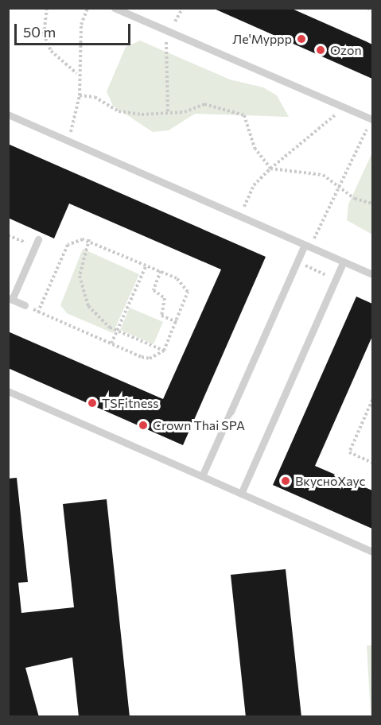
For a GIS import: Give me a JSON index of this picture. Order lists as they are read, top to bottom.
{
  "places": [
    "Ле'Муррр",
    "Ozon",
    "TSFitness",
    "Crown Thai SPA",
    "ВкусноХаус"
  ],
  "scale_bar": "50 m"
}
